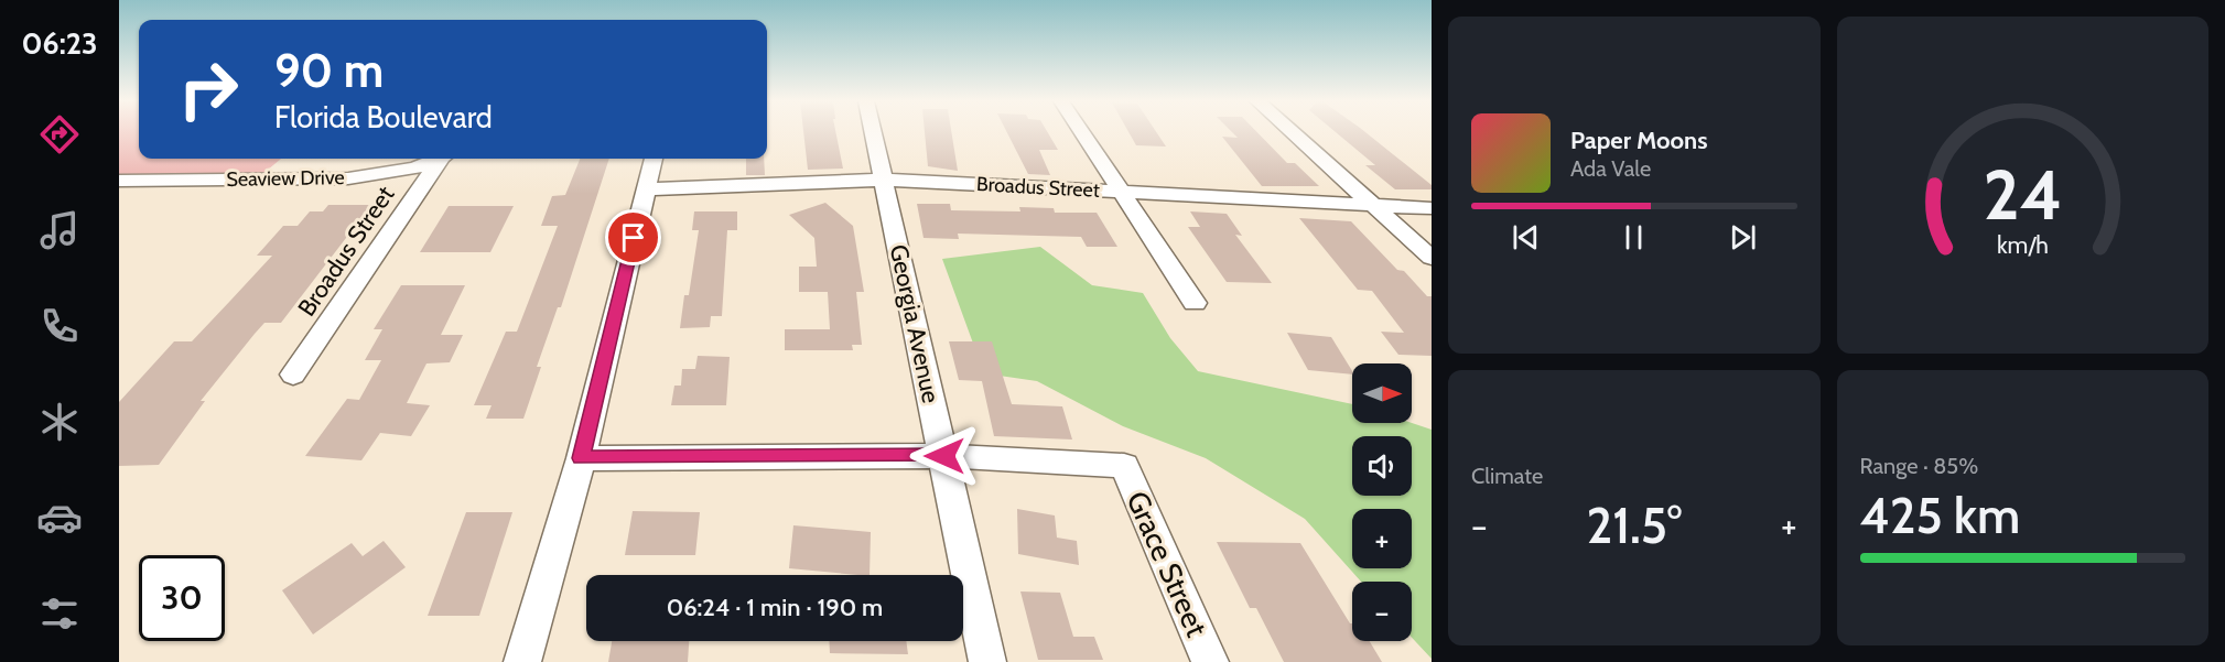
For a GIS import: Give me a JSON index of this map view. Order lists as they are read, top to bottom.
{
  "streets": {
    "street": [
      "Seaview Drive",
      "Broadus Street",
      "Georgia Avenue",
      "Grace Street"
    ]
  },
  "crossings": [
    ["Broadus Street", "Georgia Avenue"],
    ["Georgia Avenue", "Grace Street"]
  ],
  "north": "right",
  "page": {
    "tabs": "06:23",
    "turn": ["90 m", "Florida Boulevard"],
    "song": ["Paper Moons", "Ada Vale"],
    "map_buttons": ["+", "−"],
    "tile": [
      "Climate",
      ["Range · 85%", "425 km"]
    ],
    "heat": ["−", "21.5°", "+"],
    "limit": "30",
    "trip": "06:24 · 1 min · 190 m",
    "gauge": ["24", "km/h"]
  }
}
